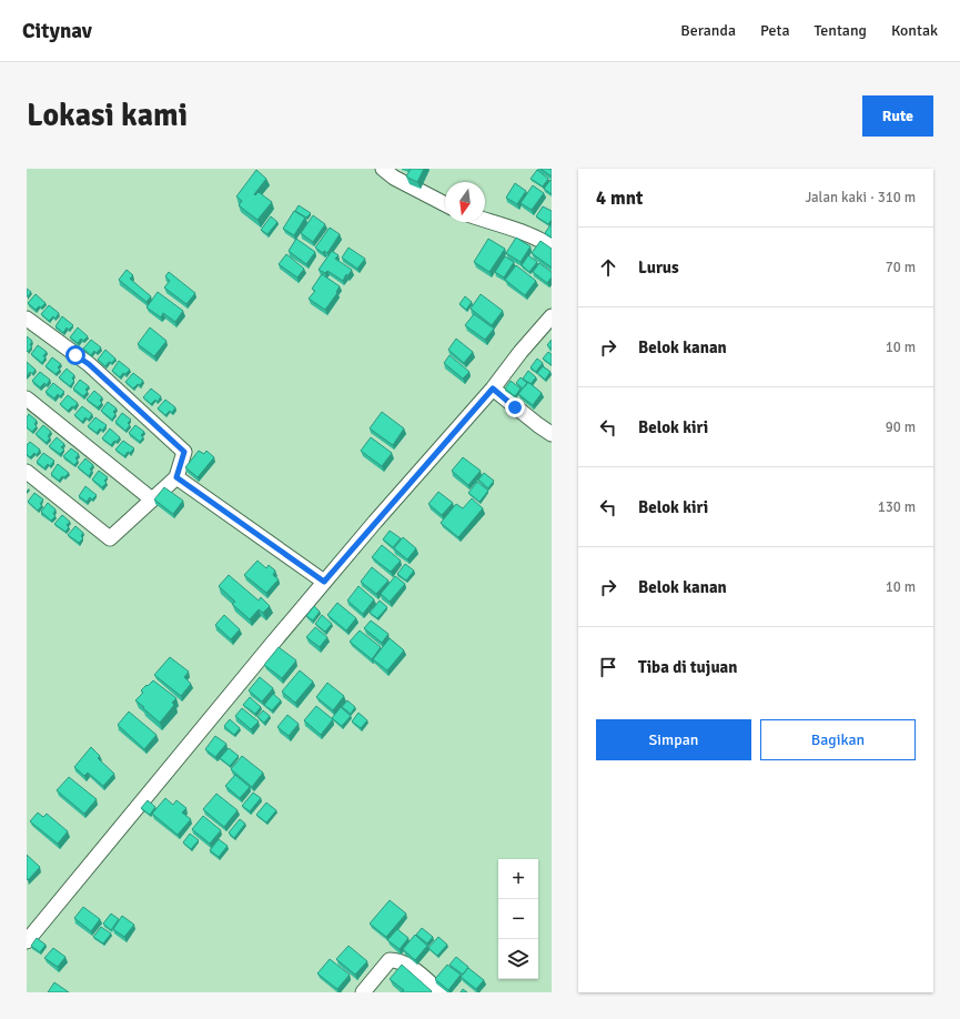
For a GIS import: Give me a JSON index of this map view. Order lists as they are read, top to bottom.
{
  "north": "bottom",
  "page": {
    "header": "Citynav",
    "nav": [
      "Beranda",
      "Peta",
      "Tentang",
      "Kontak"
    ],
    "buttons": [
      "Rute",
      ["Simpan", "Bagikan"]
    ],
    "title": "Lokasi kami",
    "heading": ["4 mnt", "Jalan kaki · 310 m"],
    "list": [
      ["Lurus", "70 m"],
      ["Belok kanan", "10 m"],
      ["Belok kiri", "90 m"],
      ["Belok kiri", "130 m"],
      ["Belok kanan", "10 m"],
      "Tiba di tujuan"
    ],
    "map_buttons": ["+", "−"]
  }
}
